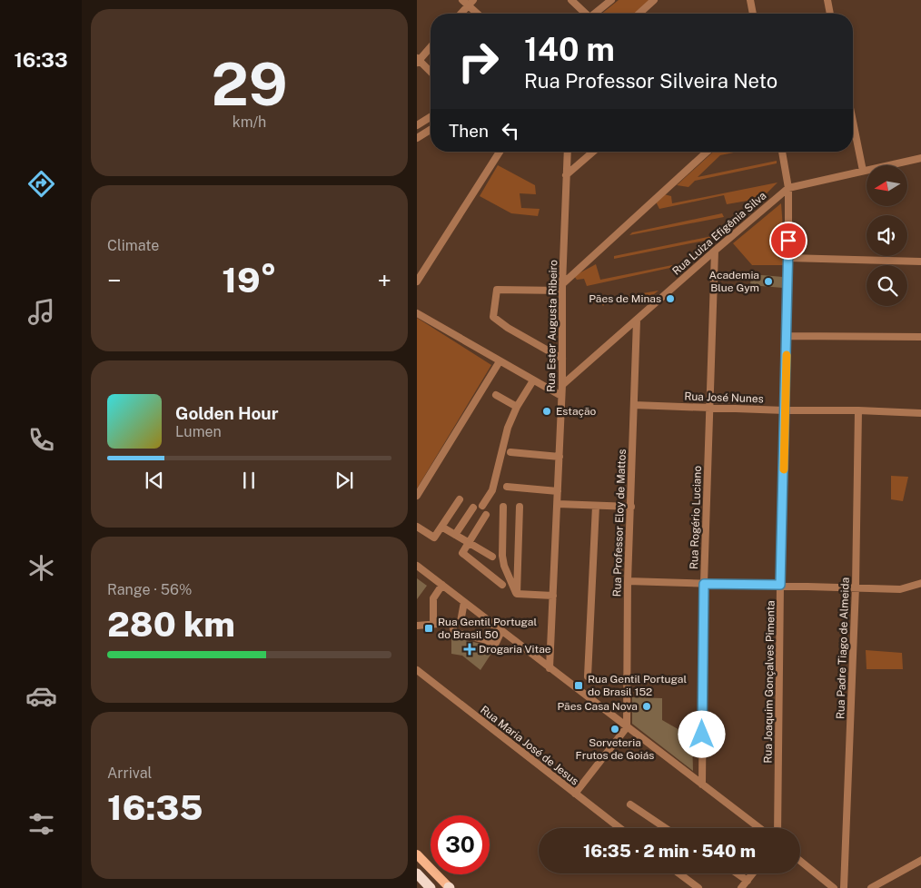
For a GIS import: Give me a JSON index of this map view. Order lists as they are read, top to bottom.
{
  "streets": {
    "street": [
      "Rua Luiza Efigênia Silva",
      "Rua Ester Augusta Ribeiro",
      "Rua José Nunes",
      "Rua Rogério Luciano",
      "Rua Professor Eloy de Mattos",
      "Rua Padre Tiago de Almeida",
      "Rua Joaquim Gonçalves Pimenta",
      "Rua Maria José de Jesus"
    ]
  },
  "crossings": [
    ["Rua Luiza Efigênia Silva", "Rua Ester Augusta Ribeiro"],
    ["Rua Luiza Efigênia Silva", "Rua Rogério Luciano"],
    ["Rua Luiza Efigênia Silva", "Rua Professor Eloy de Mattos"],
    ["Rua Luiza Efigênia Silva", "Rua Joaquim Gonçalves Pimenta"],
    ["Rua José Nunes", "Rua Rogério Luciano"],
    ["Rua José Nunes", "Rua Professor Eloy de Mattos"],
    ["Rua José Nunes", "Rua Padre Tiago de Almeida"],
    ["Rua José Nunes", "Rua Joaquim Gonçalves Pimenta"]
  ],
  "places": {
    "other": [
      "Academia Blue Gym",
      "Pães de Minas",
      "Estação",
      "Pães Casa Nova",
      "Sorveteria Frutos de Goiás"
    ],
    "transit": ["Rua Gentil Portugal do Brasil 50", "Rua Gentil Portugal do Brasil 152"],
    "health": ["Drogaria Vitae"]
  },
  "north": "left",
  "page": {
    "tabs": "16:33",
    "tile": [
      ["29", "km/h"],
      "Climate",
      ["Range · 56%", "280 km"],
      ["Arrival", "16:35"]
    ],
    "turn": ["140 m", "Rua Professor Silveira Neto"],
    "then": "Then",
    "heat": ["−", "19°", "+"],
    "song": ["Golden Hour", "Lumen"],
    "limit": "30",
    "trip": "16:35 · 2 min · 540 m"
  }
}
